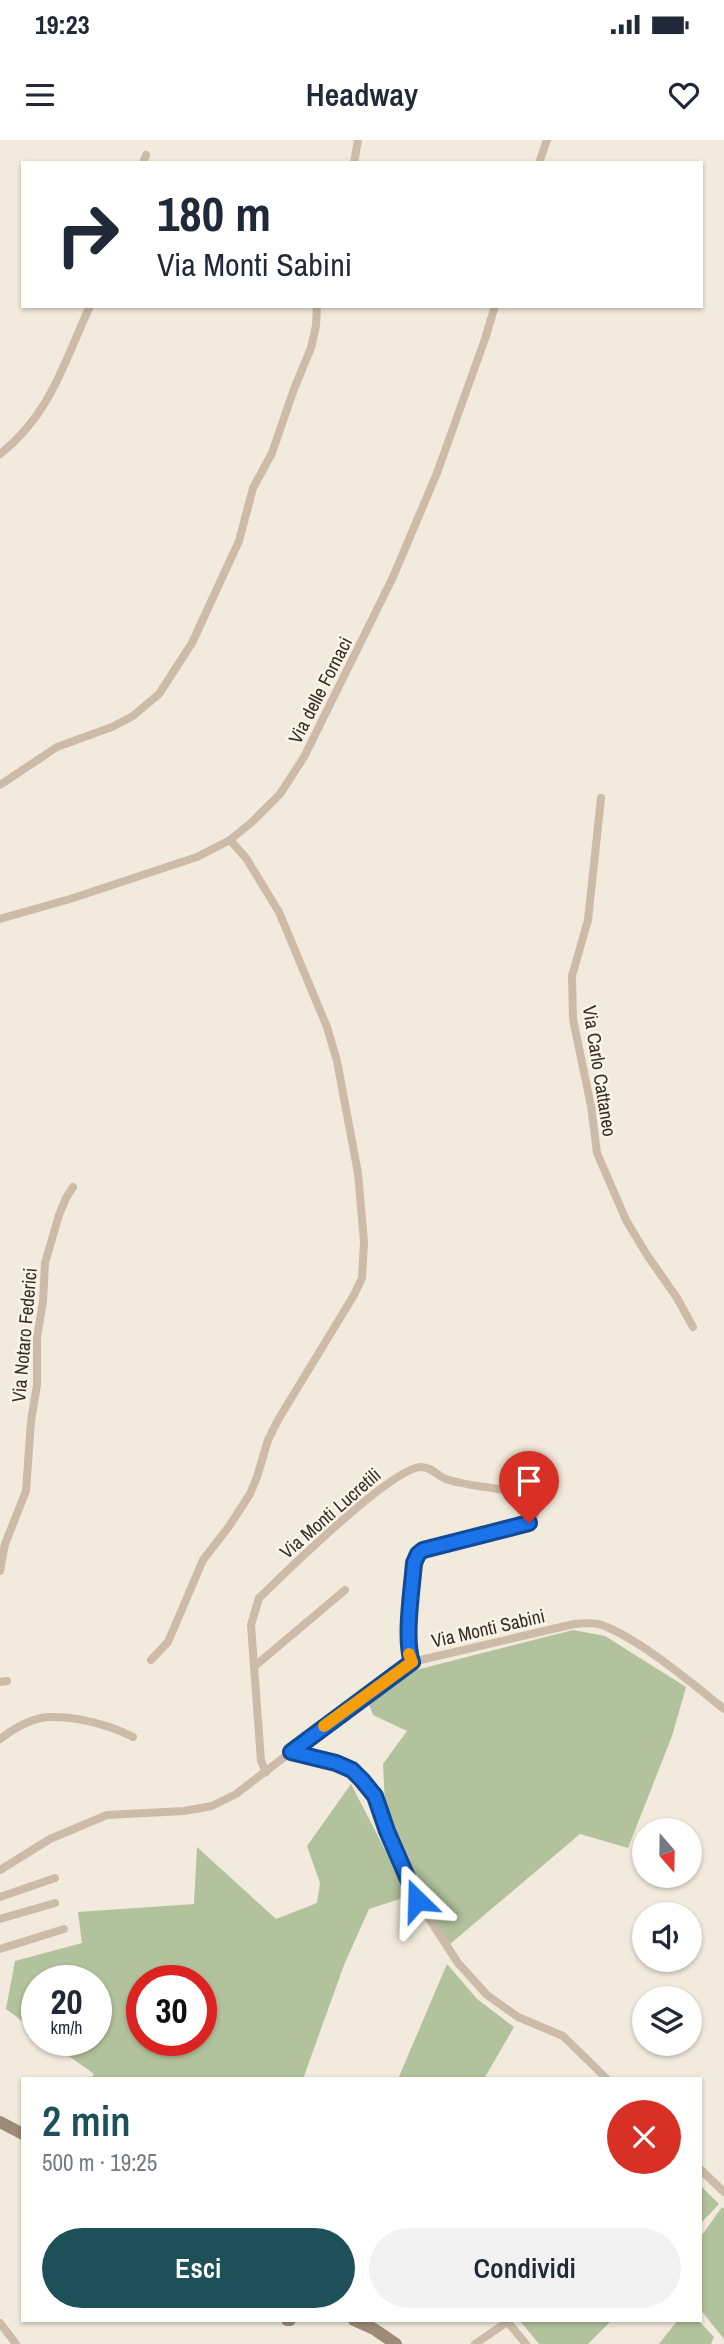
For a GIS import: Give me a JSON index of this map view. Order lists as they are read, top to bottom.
{
  "streets": {
    "street": [
      "Via delle Fornaci",
      "Via Carlo Cattaneo",
      "Via Notaro Federici",
      "Via Monti Lucretili",
      "Via Monti Sabini"
    ]
  },
  "crossings": [
    ["Via Monti Lucretili", "Via Monti Sabini"]
  ],
  "north": "bottom",
  "page": {
    "status": "19:23",
    "header": "Headway",
    "turn": ["180 m", "Via Monti Sabini"],
    "speed": "20 km/h",
    "limit": "30",
    "heading": ["2 min", "500 m · 19:25"],
    "buttons": ["Esci", "Condividi"]
  }
}
